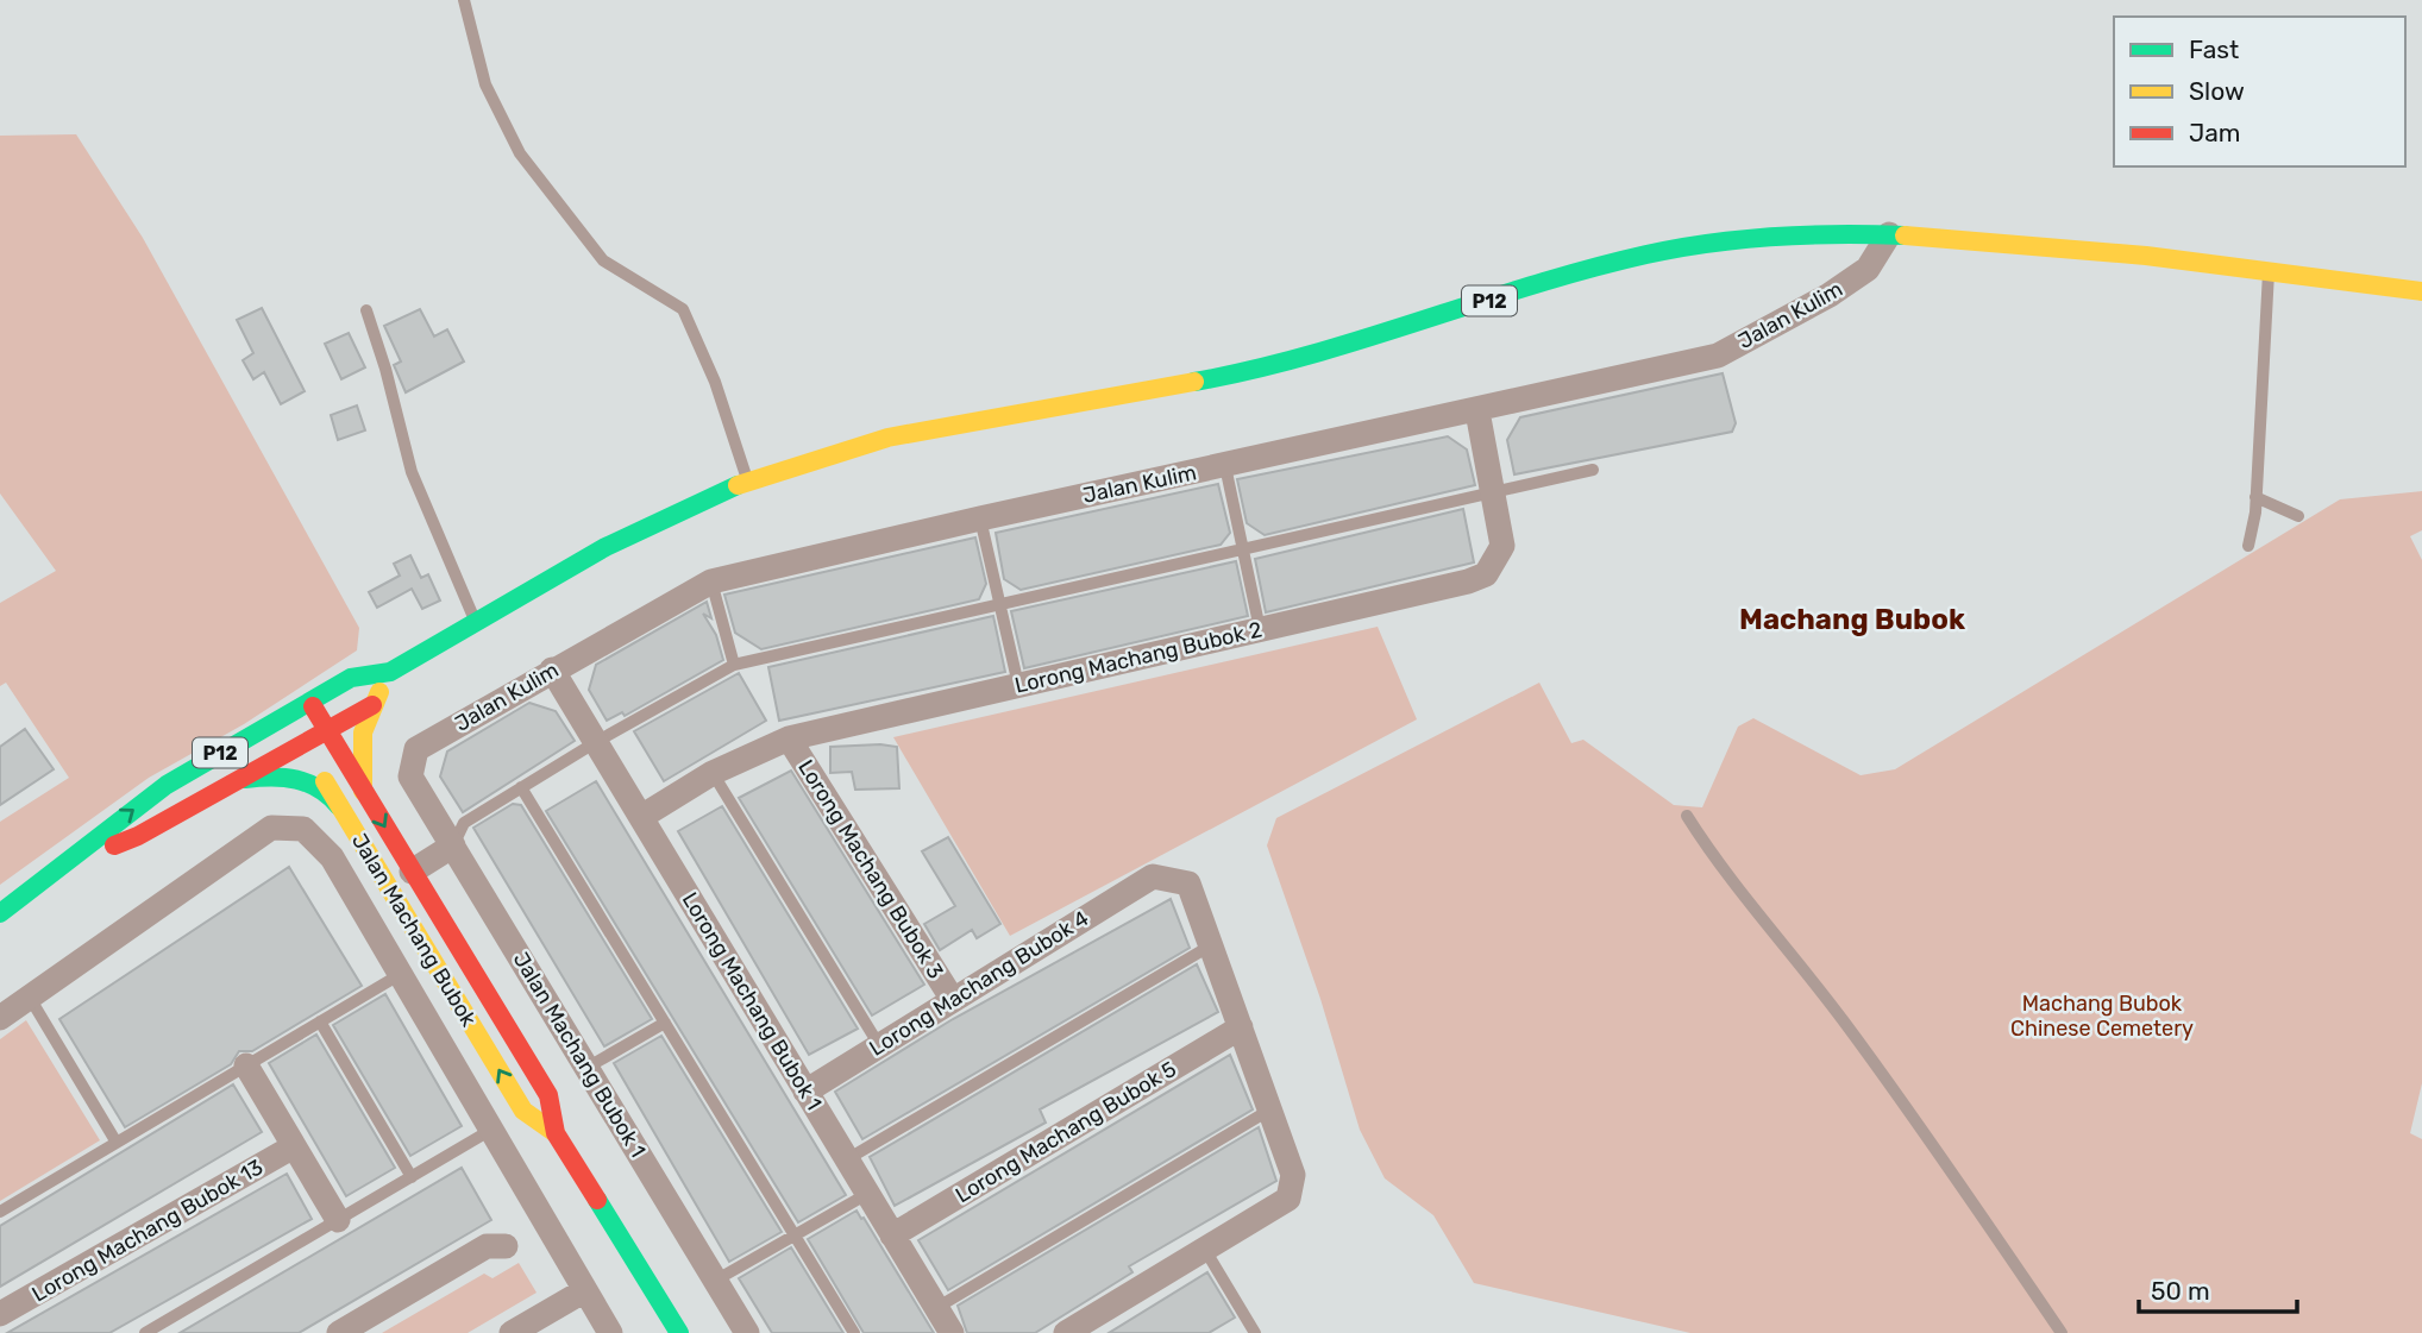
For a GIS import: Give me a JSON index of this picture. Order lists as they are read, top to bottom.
{
  "streets": {
    "main road": ["P12", "Jalan Machang Bubok"],
    "street": [
      "Jalan Kulim",
      "Lorong Machang Bubok 2",
      "Lorong Machang Bubok 3",
      "Lorong Machang Bubok 4",
      "Lorong Machang Bubok 1",
      "Jalan Machang Bubok 1",
      "Lorong Machang Bubok 5",
      "Lorong Machang Bubok 13"
    ]
  },
  "crossings": [
    ["P12", "Jalan Kulim"],
    ["P12", "Jalan Machang Bubok"],
    ["Jalan Kulim", "Lorong Machang Bubok 2"],
    ["Jalan Kulim", "Lorong Machang Bubok 1"],
    ["Jalan Kulim", "Jalan Machang Bubok 1"],
    ["Lorong Machang Bubok 2", "Lorong Machang Bubok 3"],
    ["Lorong Machang Bubok 2", "Lorong Machang Bubok 1"],
    ["Lorong Machang Bubok 3", "Lorong Machang Bubok 4"],
    ["Lorong Machang Bubok 4", "Lorong Machang Bubok 1"],
    ["Lorong Machang Bubok 1", "Lorong Machang Bubok 5"]
  ],
  "districts": ["Machang Bubok"],
  "parks": ["Machang Bubok Chinese Cemetery"],
  "legend": ["Fast", "Slow", "Jam"],
  "scale_bar": "50 m"
}
